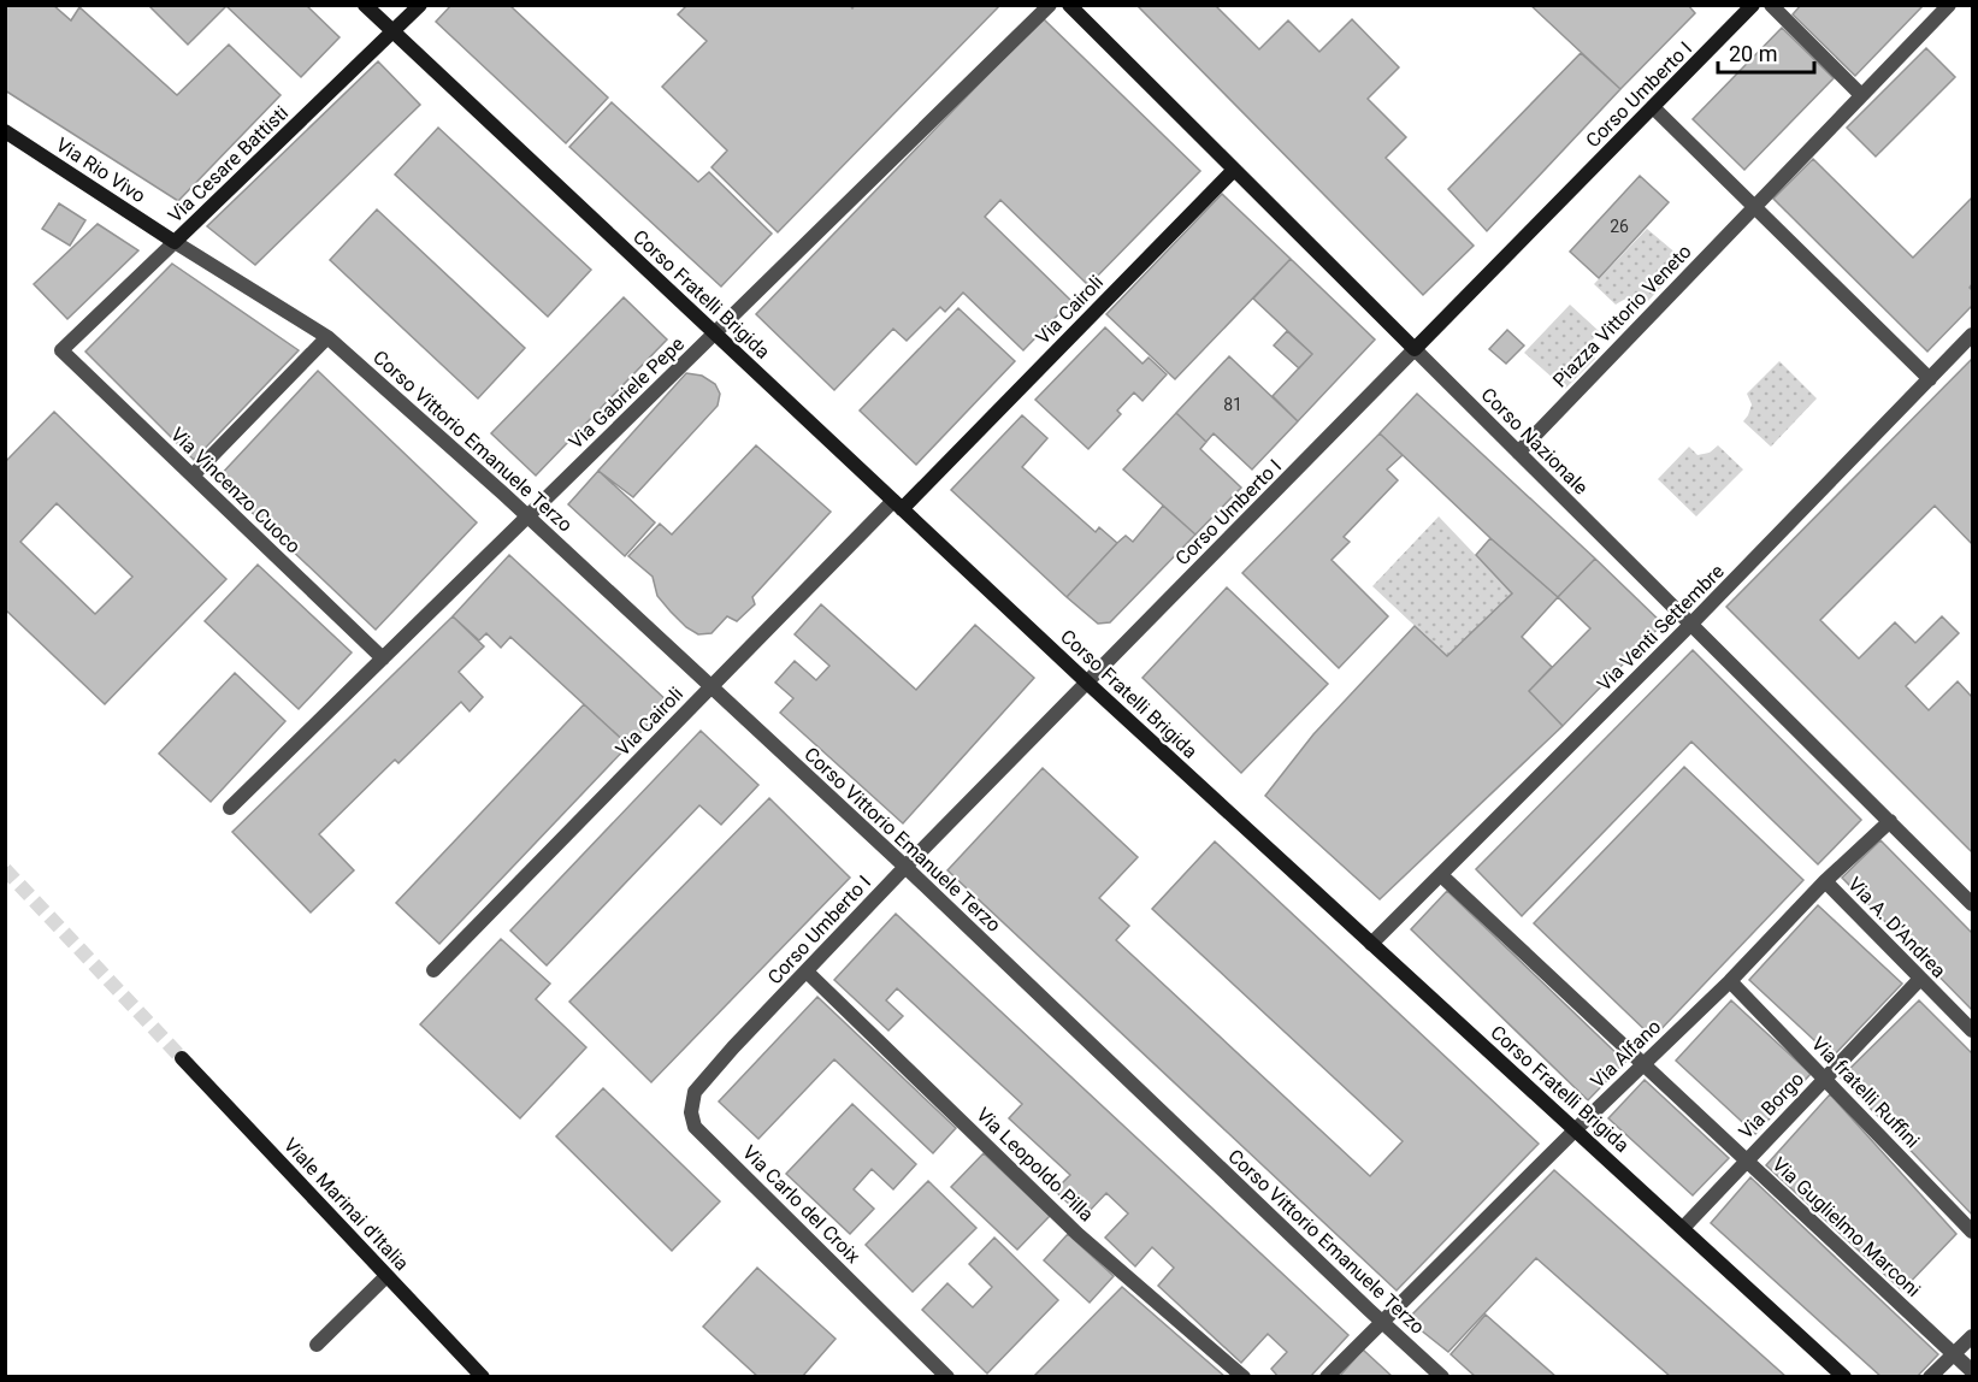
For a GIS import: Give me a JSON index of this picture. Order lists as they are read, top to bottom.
{
  "streets": {
    "street": [
      "Corso Umberto I",
      "Via Cesare Battisti",
      "Via Rio Vivo",
      "Corso Fratelli Brigida",
      "Via Cairoli",
      "Piazza Vittorio Veneto",
      "Via Gabriele Pepe",
      "Corso Vittorio Emanuele Terzo",
      "Corso Nazionale",
      "Via Vincenzo Cuoco",
      "Via Venti Settembre",
      "Via A. D'Andrea",
      "Via Alfano",
      "Via fratelli Ruffini",
      "Via Borgo",
      "Via Leopoldo Pilla",
      "Viale Marinai d'Italia",
      "Via Carlo del Croix",
      "Via Guglielmo Marconi"
    ]
  },
  "crossings": [
    ["Corso Umberto I", "Corso Fratelli Brigida"],
    ["Corso Umberto I", "Corso Vittorio Emanuele Terzo"],
    ["Corso Umberto I", "Corso Nazionale"],
    ["Corso Umberto I", "Via Leopoldo Pilla"],
    ["Corso Umberto I", "Via Carlo del Croix"],
    ["Via Cesare Battisti", "Via Rio Vivo"],
    ["Via Cesare Battisti", "Corso Fratelli Brigida"],
    ["Via Cesare Battisti", "Corso Vittorio Emanuele Terzo"],
    ["Via Cesare Battisti", "Via Vincenzo Cuoco"],
    ["Via Rio Vivo", "Corso Vittorio Emanuele Terzo"],
    ["Corso Fratelli Brigida", "Via Cairoli"],
    ["Corso Fratelli Brigida", "Via Gabriele Pepe"],
    ["Corso Fratelli Brigida", "Via Venti Settembre"],
    ["Corso Fratelli Brigida", "Via Alfano"],
    ["Corso Fratelli Brigida", "Via Borgo"],
    ["Via Cairoli", "Corso Vittorio Emanuele Terzo"],
    ["Via Cairoli", "Corso Nazionale"],
    ["Piazza Vittorio Veneto", "Corso Nazionale"],
    ["Via Gabriele Pepe", "Corso Vittorio Emanuele Terzo"],
    ["Via Gabriele Pepe", "Via Vincenzo Cuoco"],
    ["Corso Vittorio Emanuele Terzo", "Via Alfano"],
    ["Corso Nazionale", "Via Venti Settembre"],
    ["Corso Nazionale", "Via Alfano"],
    ["Via Venti Settembre", "Via Guglielmo Marconi"],
    ["Via A. D'Andrea", "Via Alfano"],
    ["Via A. D'Andrea", "Via Borgo"],
    ["Via Alfano", "Via fratelli Ruffini"],
    ["Via Alfano", "Via Guglielmo Marconi"],
    ["Via fratelli Ruffini", "Via Borgo"],
    ["Via Borgo", "Via Guglielmo Marconi"]
  ],
  "house_numbers": ["26", "81"],
  "scale_bar": "20 m"
}
